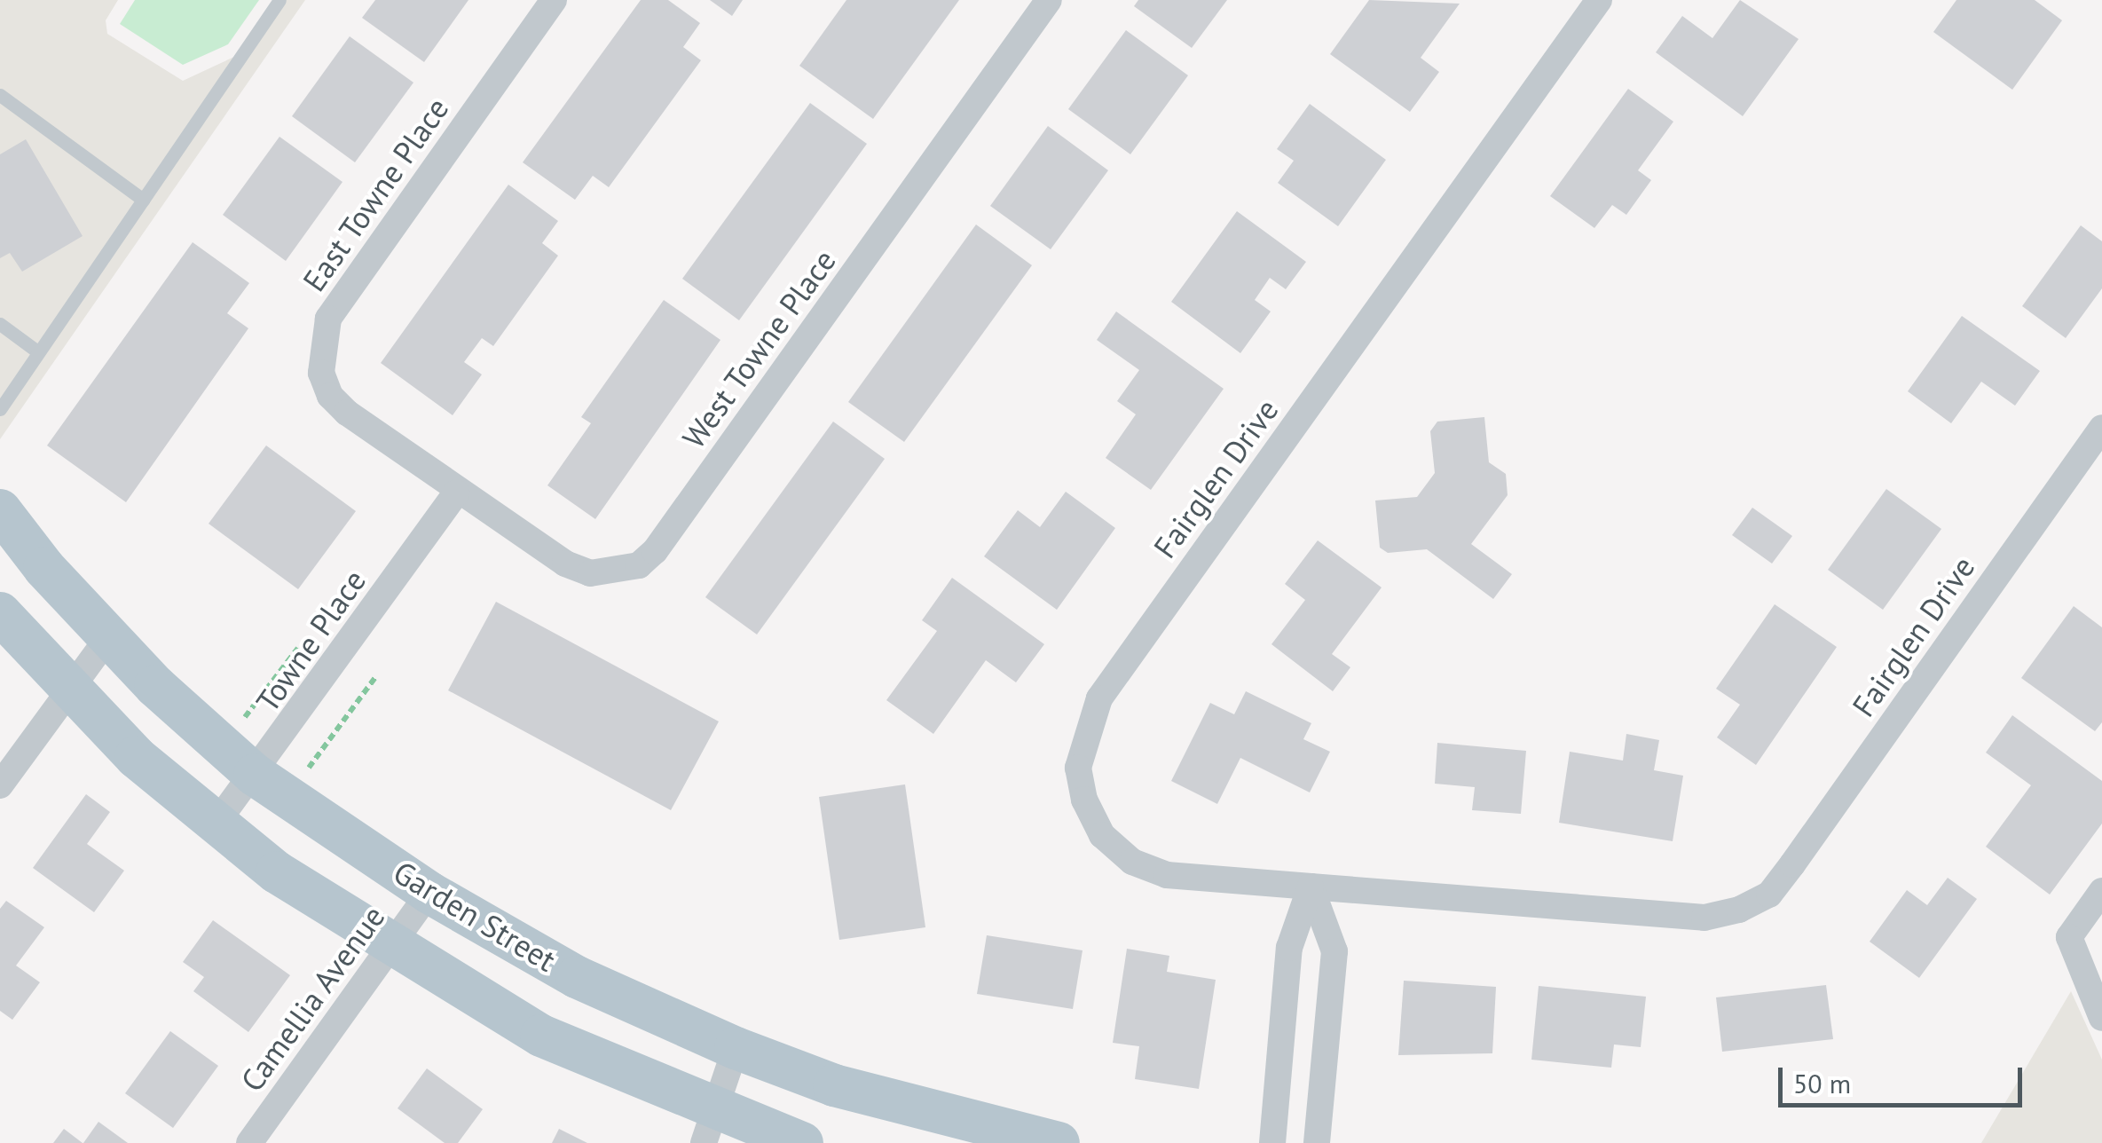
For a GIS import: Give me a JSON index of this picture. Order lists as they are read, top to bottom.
{
  "streets": {
    "main road": ["Garden Street"],
    "street": [
      "East Towne Place",
      "West Towne Place",
      "Fairglen Drive",
      "Towne Place",
      "Camellia Avenue"
    ]
  },
  "crossings": [
    ["East Towne Place", "West Towne Place"],
    ["East Towne Place", "Towne Place"],
    ["West Towne Place", "Towne Place"],
    ["Towne Place", "Garden Street"],
    ["Garden Street", "Camellia Avenue"]
  ],
  "scale_bar": "50 m"
}
